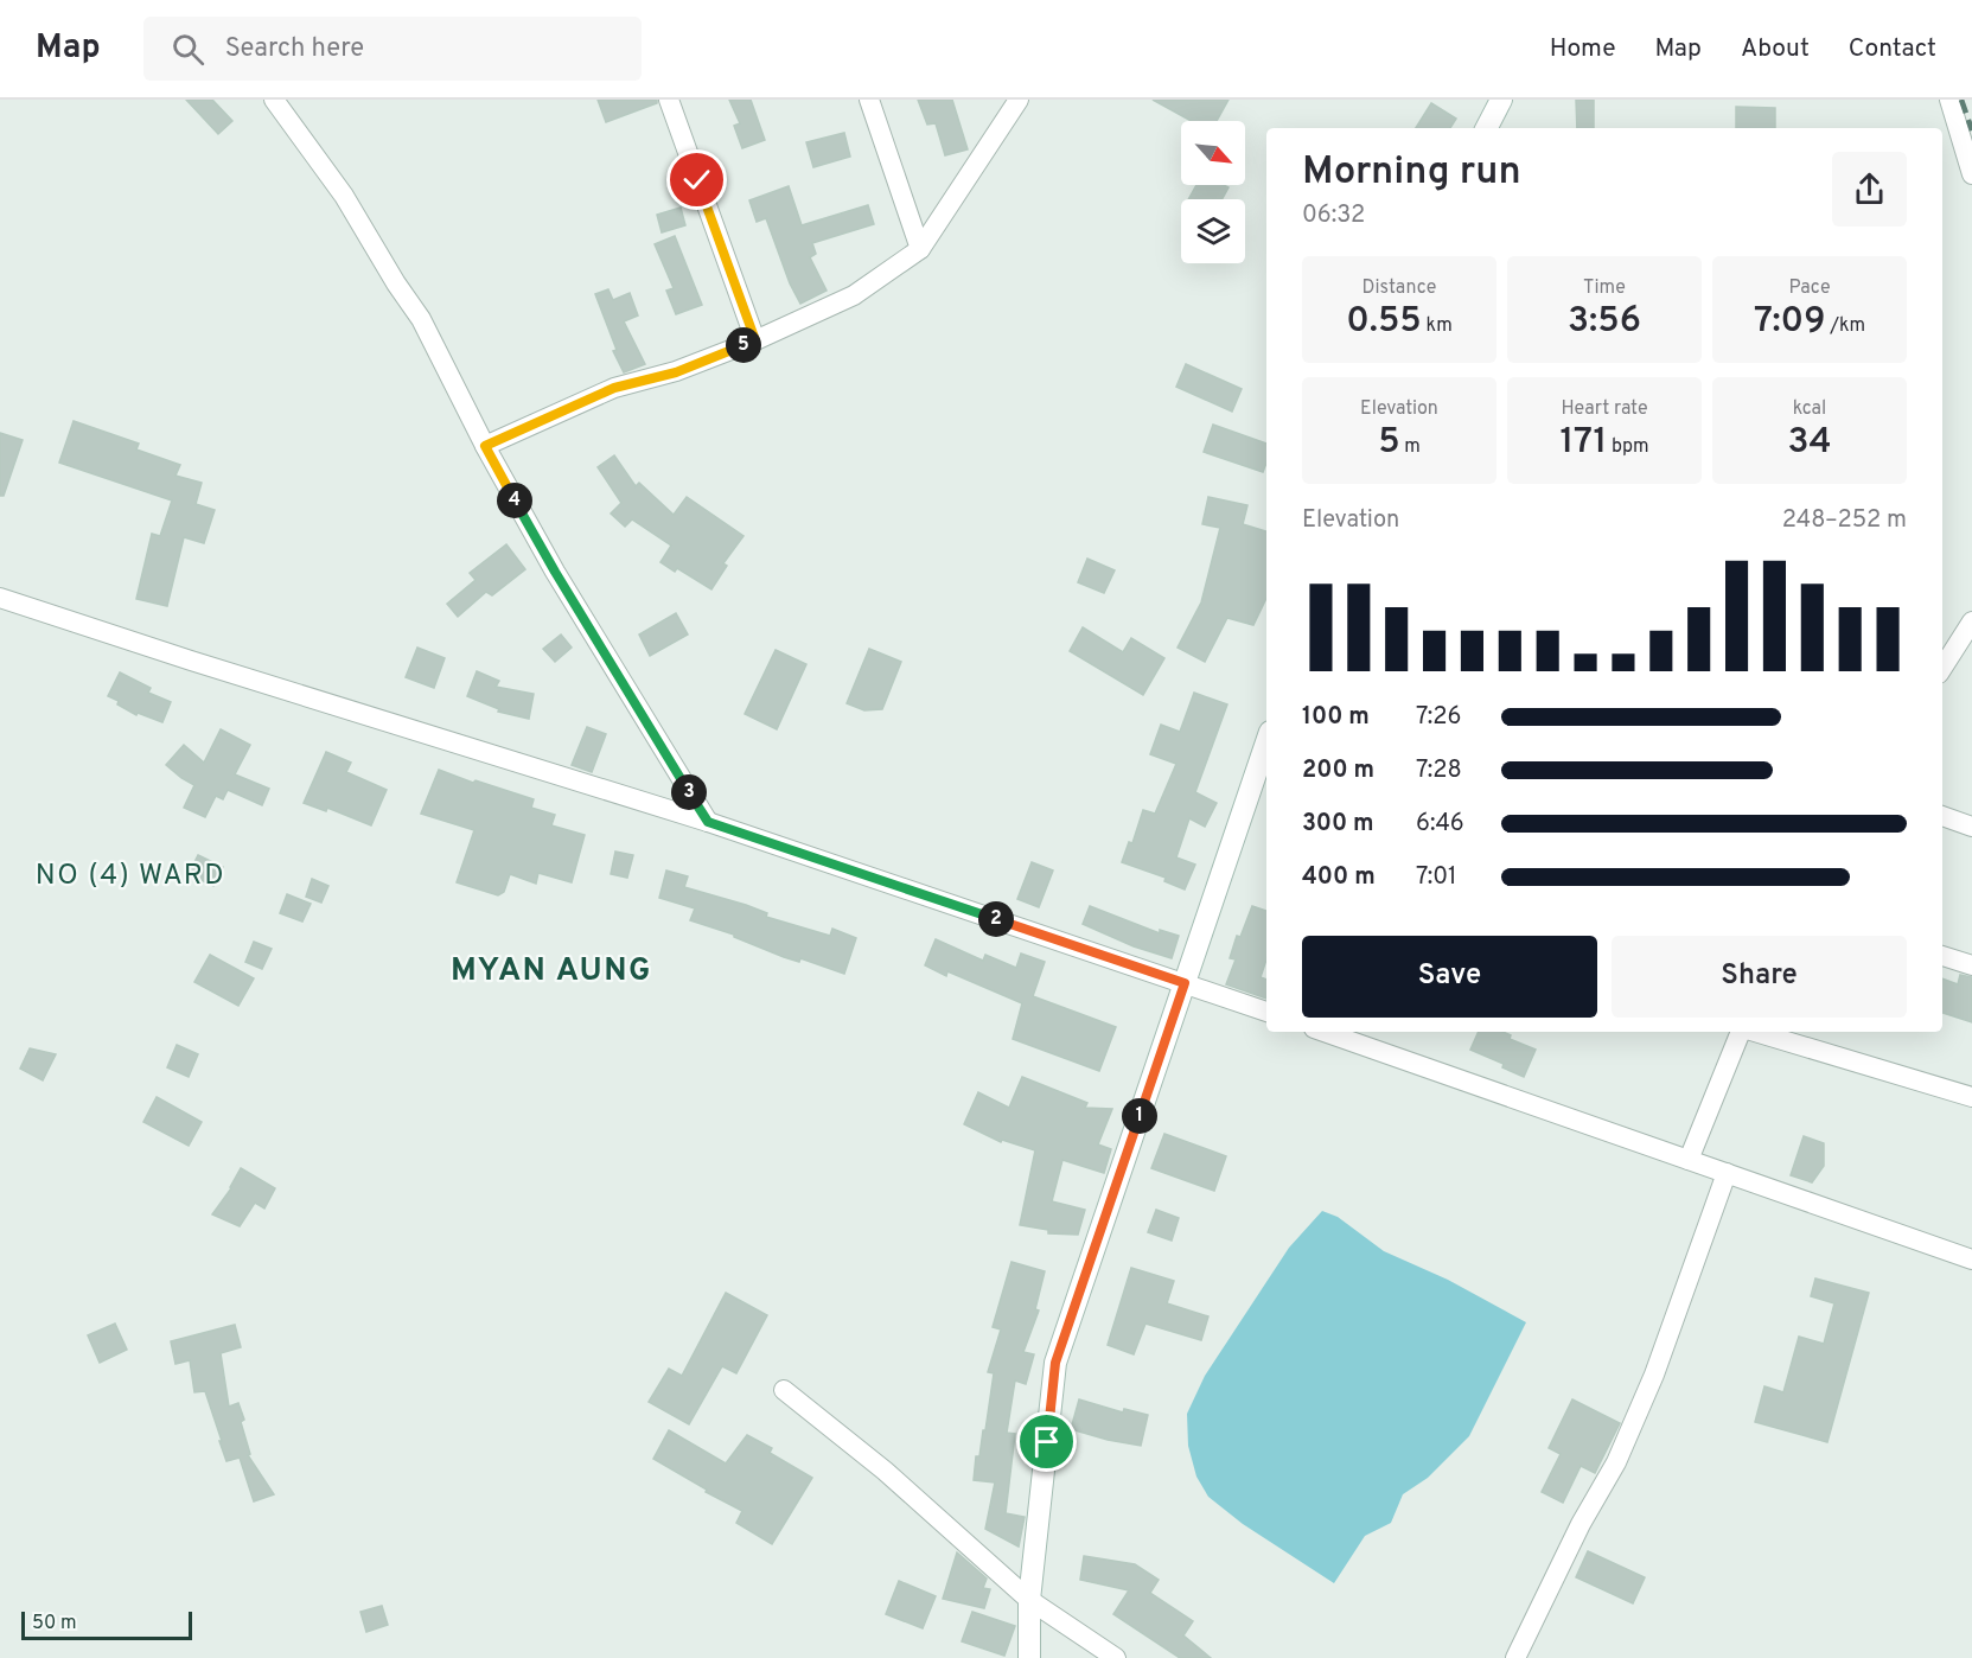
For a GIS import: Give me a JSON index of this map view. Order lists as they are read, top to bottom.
{
  "districts": ["NO (4) WARD", "MYAN AUNG"],
  "scale_bar": "50 m",
  "north": "bottom right",
  "page": {
    "header": "Map",
    "search": "Search here",
    "nav": [
      "Home",
      "Map",
      "About",
      "Contact"
    ],
    "heading": ["Morning run", "06:32"],
    "stats": [
      ["Distance", "0.55 km"],
      ["Time", "3:56"],
      ["Pace", "7:09 /km"],
      ["Elevation", "5 m"],
      ["Heart rate", "171 bpm"],
      ["kcal", "34"]
    ],
    "pins": [
      "5",
      "4",
      "3",
      "2",
      "1"
    ],
    "chart": ["Elevation", "248–252 m"],
    "list": [
      {
        "name": "100 m",
        "note": "7:26"
      },
      {
        "name": "200 m",
        "note": "7:28"
      },
      {
        "name": "300 m",
        "note": "6:46"
      },
      {
        "name": "400 m",
        "note": "7:01"
      }
    ],
    "buttons": ["Save", "Share"],
    "scale": "50 m"
  }
}
